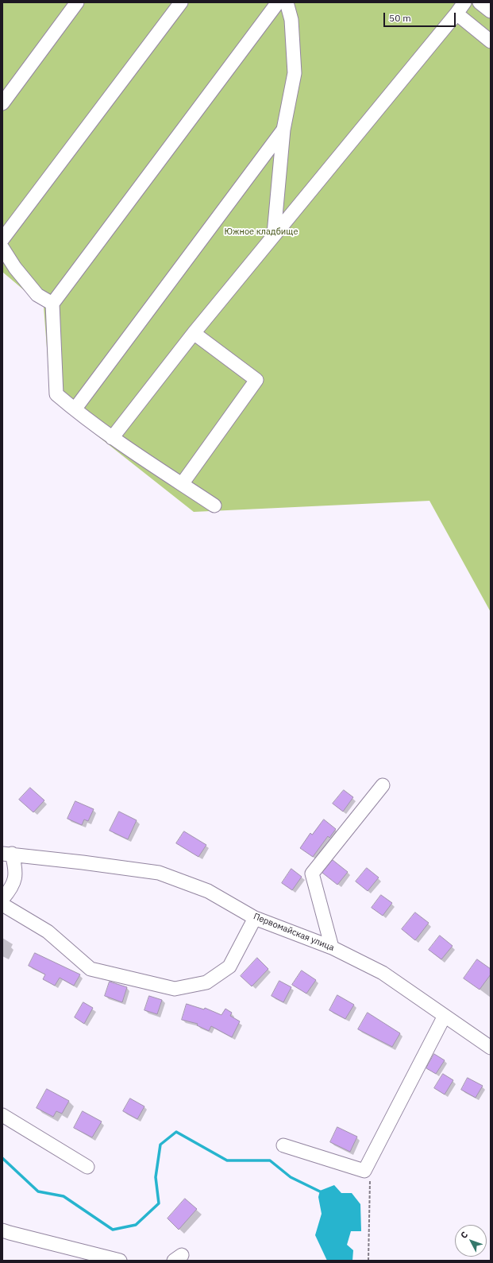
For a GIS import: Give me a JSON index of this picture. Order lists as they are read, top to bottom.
{
  "streets": {
    "street": ["Первомайская улица"]
  },
  "parks": ["Южное кладбище"],
  "scale_bar": "50 m",
  "north": "top left"
}
